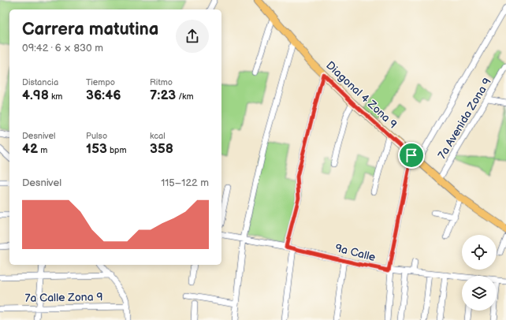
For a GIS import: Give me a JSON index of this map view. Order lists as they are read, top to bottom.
{
  "streets": {
    "main road": ["Diagonal 4 Zona 9"],
    "street": ["7a Avenida Zona 9", "9a Calle", "7a Calle Zona 9"]
  },
  "crossings": [
    ["Diagonal 4 Zona 9", "7a Avenida Zona 9"]
  ],
  "page": {
    "heading": ["Carrera matutina", "09:42 · 6 × 830 m"],
    "stats": [
      ["Distancia", "4.98 km"],
      ["Tiempo", "36:46"],
      ["Ritmo", "7:23 /km"],
      ["Desnivel", "42 m"],
      ["Pulso", "153 bpm"],
      ["kcal", "358"]
    ],
    "chart": ["Desnivel", "115–122 m"]
  }
}
